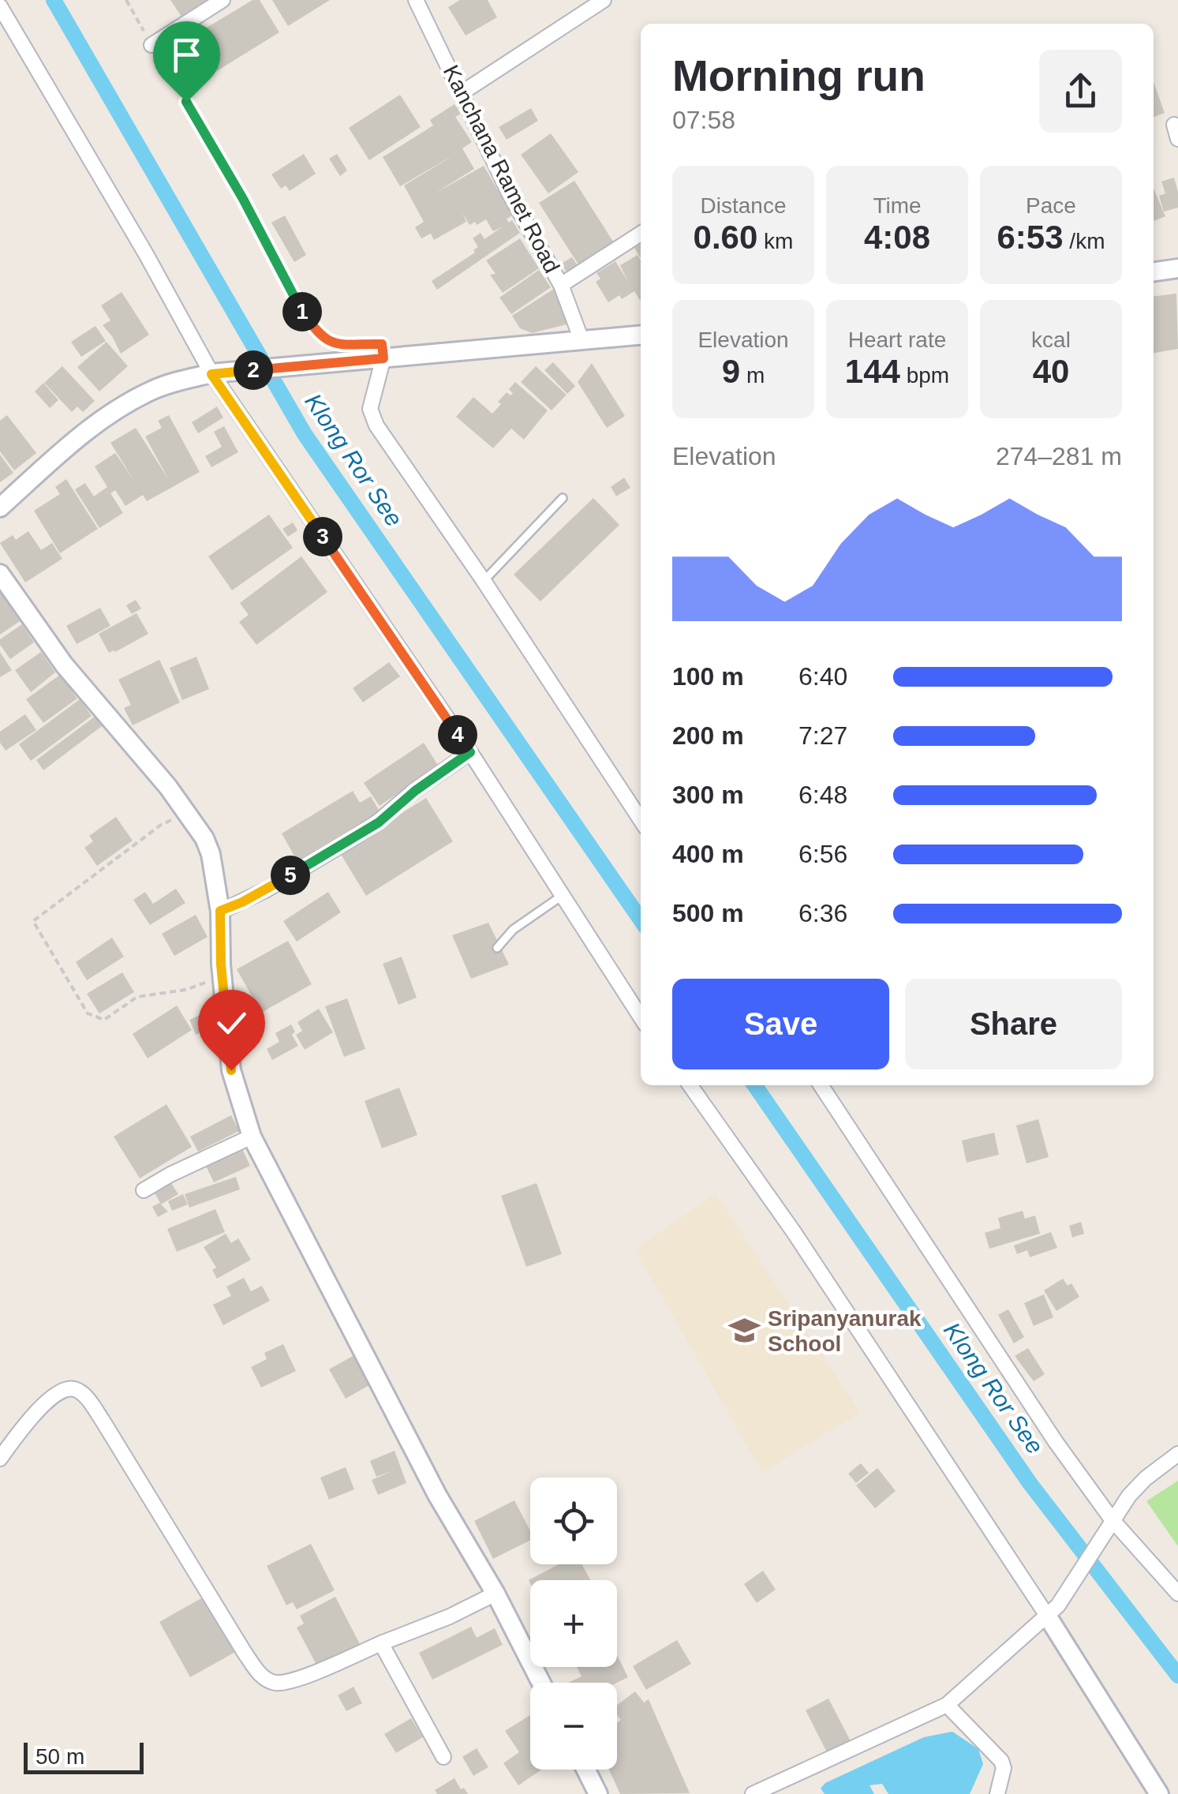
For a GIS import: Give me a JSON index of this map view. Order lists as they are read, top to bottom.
{
  "streets": {
    "street": ["Kanchana Ramet Road"]
  },
  "water": ["Klong Ror See"],
  "places": {
    "school or university": ["Sripanyanurak School"]
  },
  "scale_bar": "50 m",
  "page": {
    "heading": ["Morning run", "07:58"],
    "stats": [
      ["Distance", "0.60 km"],
      ["Time", "4:08"],
      ["Pace", "6:53 /km"],
      ["Elevation", "9 m"],
      ["Heart rate", "144 bpm"],
      ["kcal", "40"]
    ],
    "pins": [
      "1",
      "2",
      "3",
      "4",
      "5"
    ],
    "chart": ["Elevation", "274–281 m"],
    "list": [
      {
        "name": "100 m",
        "note": "6:40"
      },
      {
        "name": "200 m",
        "note": "7:27"
      },
      {
        "name": "300 m",
        "note": "6:48"
      },
      {
        "name": "400 m",
        "note": "6:56"
      },
      {
        "name": "500 m",
        "note": "6:36"
      }
    ],
    "buttons": ["Save", "Share"],
    "map_buttons": ["+", "−"],
    "scale": "50 m"
  }
}
